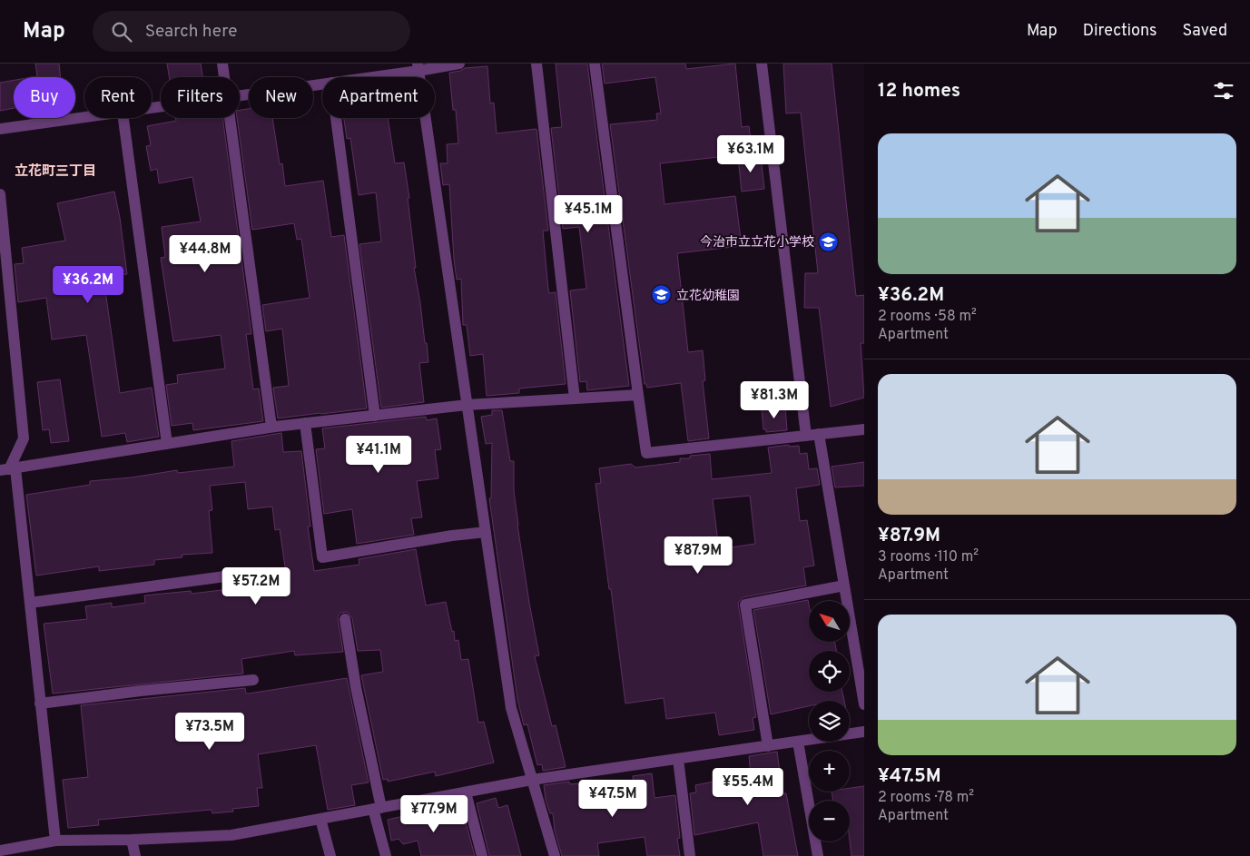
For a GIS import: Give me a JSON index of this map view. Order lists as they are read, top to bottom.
{
  "districts": ["立花町三丁目"],
  "places": {
    "school or university": ["今治市立立花小学校", "立花幼稚園"]
  },
  "north": "top left",
  "page": {
    "header": "Map",
    "search": "Search here",
    "nav": ["Map", "Directions", "Saved"],
    "heading": "12 homes",
    "chip": [
      "Buy",
      "Rent",
      "Filters",
      "New",
      "Apartment"
    ],
    "list": [
      {
        "name": "¥36.2M",
        "note": "2 rooms · 58 m² · Apartment"
      },
      {
        "name": "¥87.9M",
        "note": "3 rooms · 110 m² · Apartment"
      },
      {
        "name": "¥47.5M",
        "note": "2 rooms · 78 m² · Apartment"
      }
    ],
    "price": [
      "¥63.1M",
      "¥45.1M",
      "¥44.8M",
      "¥36.2M",
      "¥81.3M",
      "¥41.1M",
      "¥87.9M",
      "¥57.2M",
      "¥73.5M",
      "¥55.4M",
      "¥47.5M",
      "¥77.9M"
    ],
    "map_buttons": ["+", "−"]
  }
}
